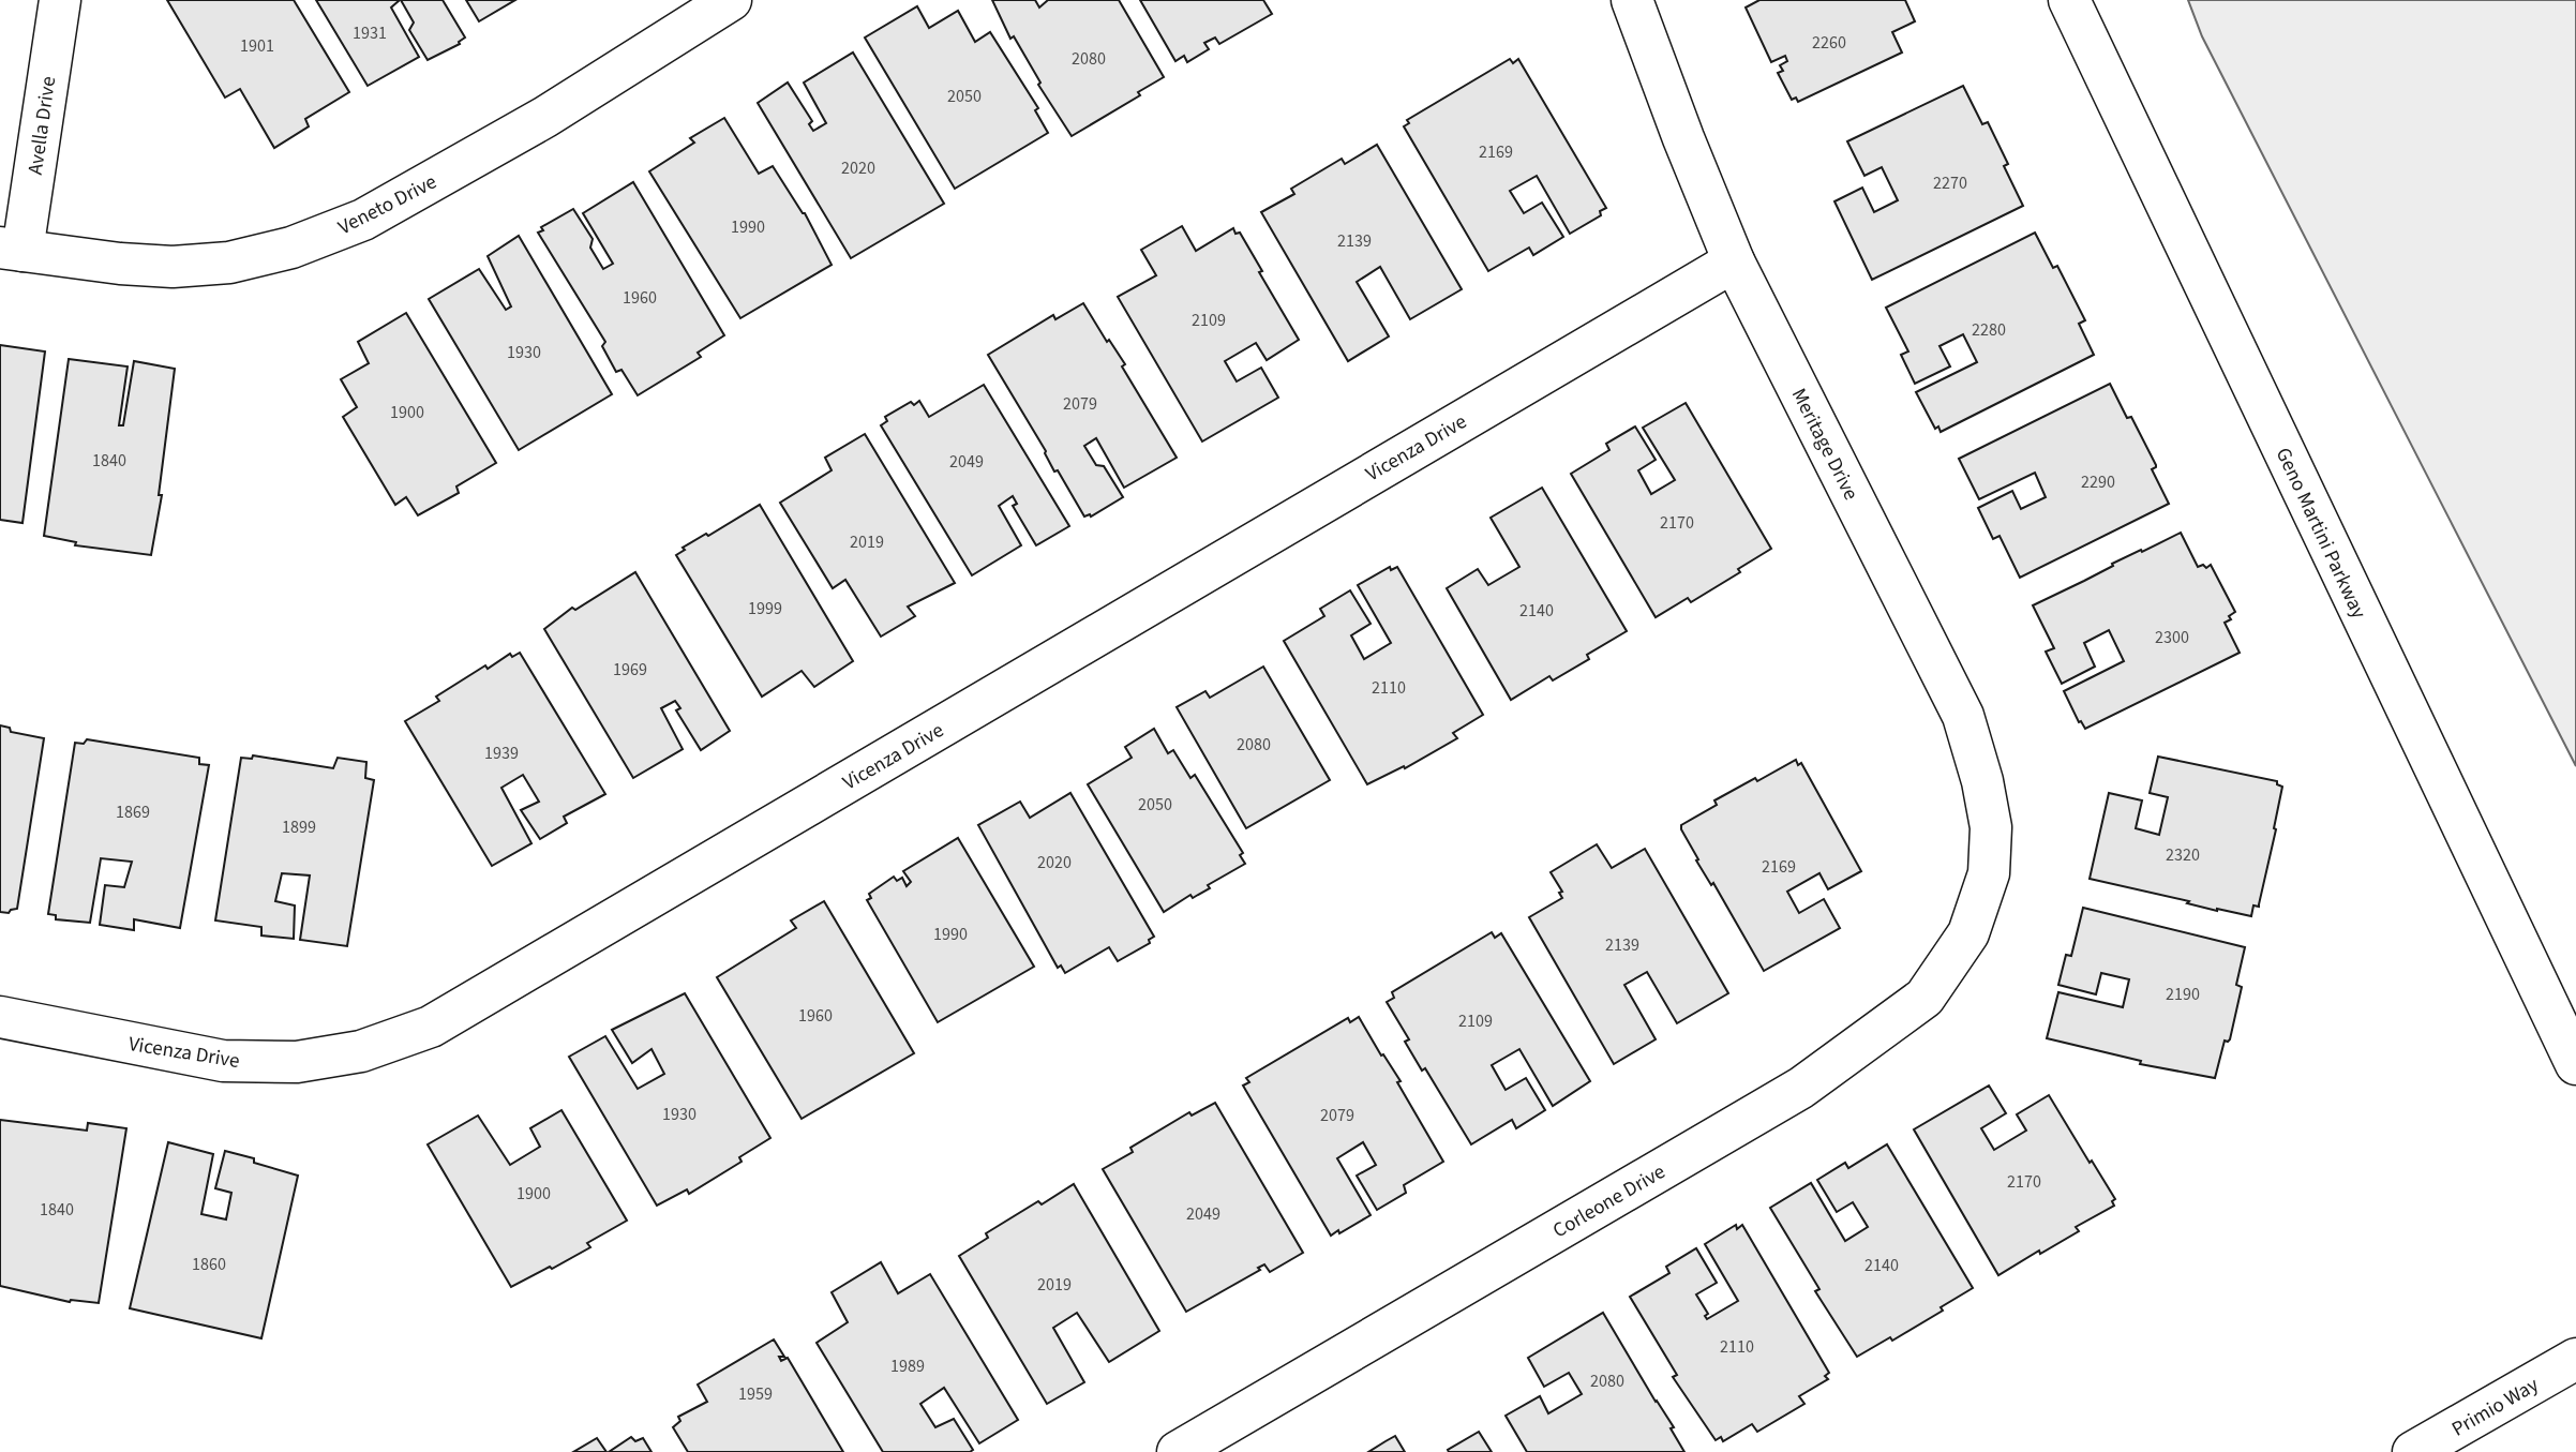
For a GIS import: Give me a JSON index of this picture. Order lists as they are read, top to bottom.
{
  "streets": {
    "street": [
      "Avella Drive",
      "Veneto Drive",
      "Meritage Drive",
      "Vicenza Drive",
      "Geno Martini Parkway",
      "Corleone Drive",
      "Primio Way"
    ]
  },
  "crossings": [
    ["Avella Drive", "Veneto Drive"],
    ["Meritage Drive", "Vicenza Drive"],
    ["Meritage Drive", "Corleone Drive"]
  ],
  "house_numbers": [
    "1931",
    "2260",
    "1901",
    "2080",
    "2050",
    "2169",
    "2020",
    "2270",
    "1990",
    "2139",
    "1960",
    "2109",
    "2280",
    "1930",
    "2079",
    "1900",
    "1840",
    "2049",
    "2290",
    "2170",
    "2019",
    "1999",
    "2140",
    "2300",
    "1969",
    "2110",
    "2080",
    "1939",
    "2050",
    "1869",
    "1899",
    "2320",
    "2020",
    "2169",
    "1990",
    "2139",
    "2190",
    "1960",
    "2109",
    "1930",
    "2079",
    "2170",
    "1900",
    "1840",
    "2049",
    "1860",
    "2140",
    "2019",
    "2110",
    "1989",
    "2080",
    "1959"
  ]
}
